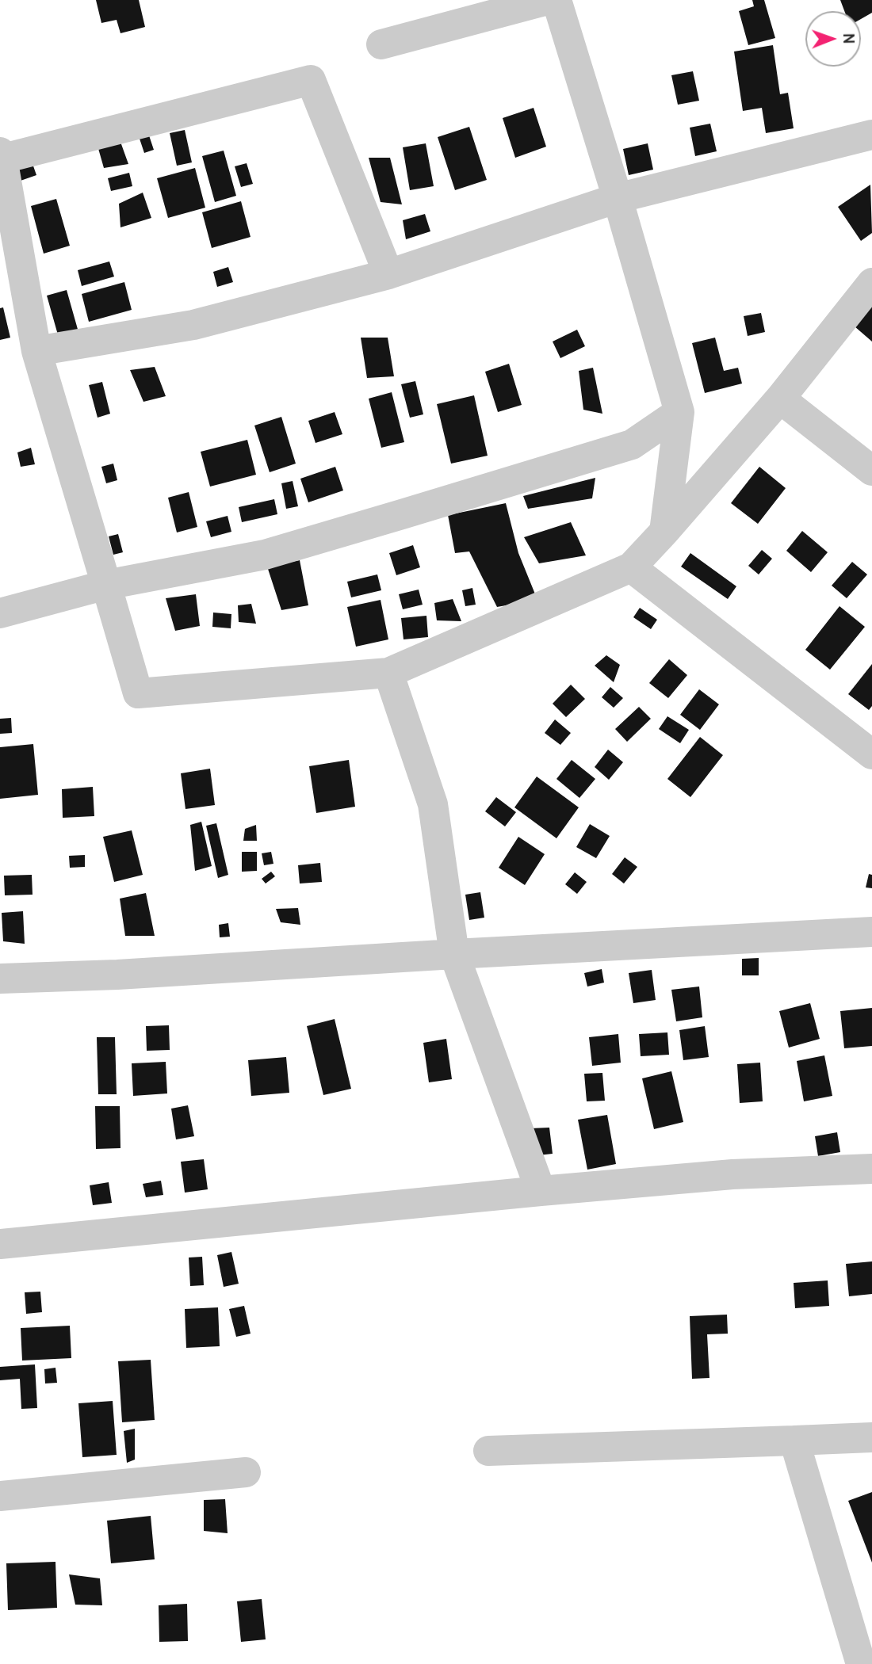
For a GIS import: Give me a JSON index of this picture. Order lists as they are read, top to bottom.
{
  "north": "right"
}
